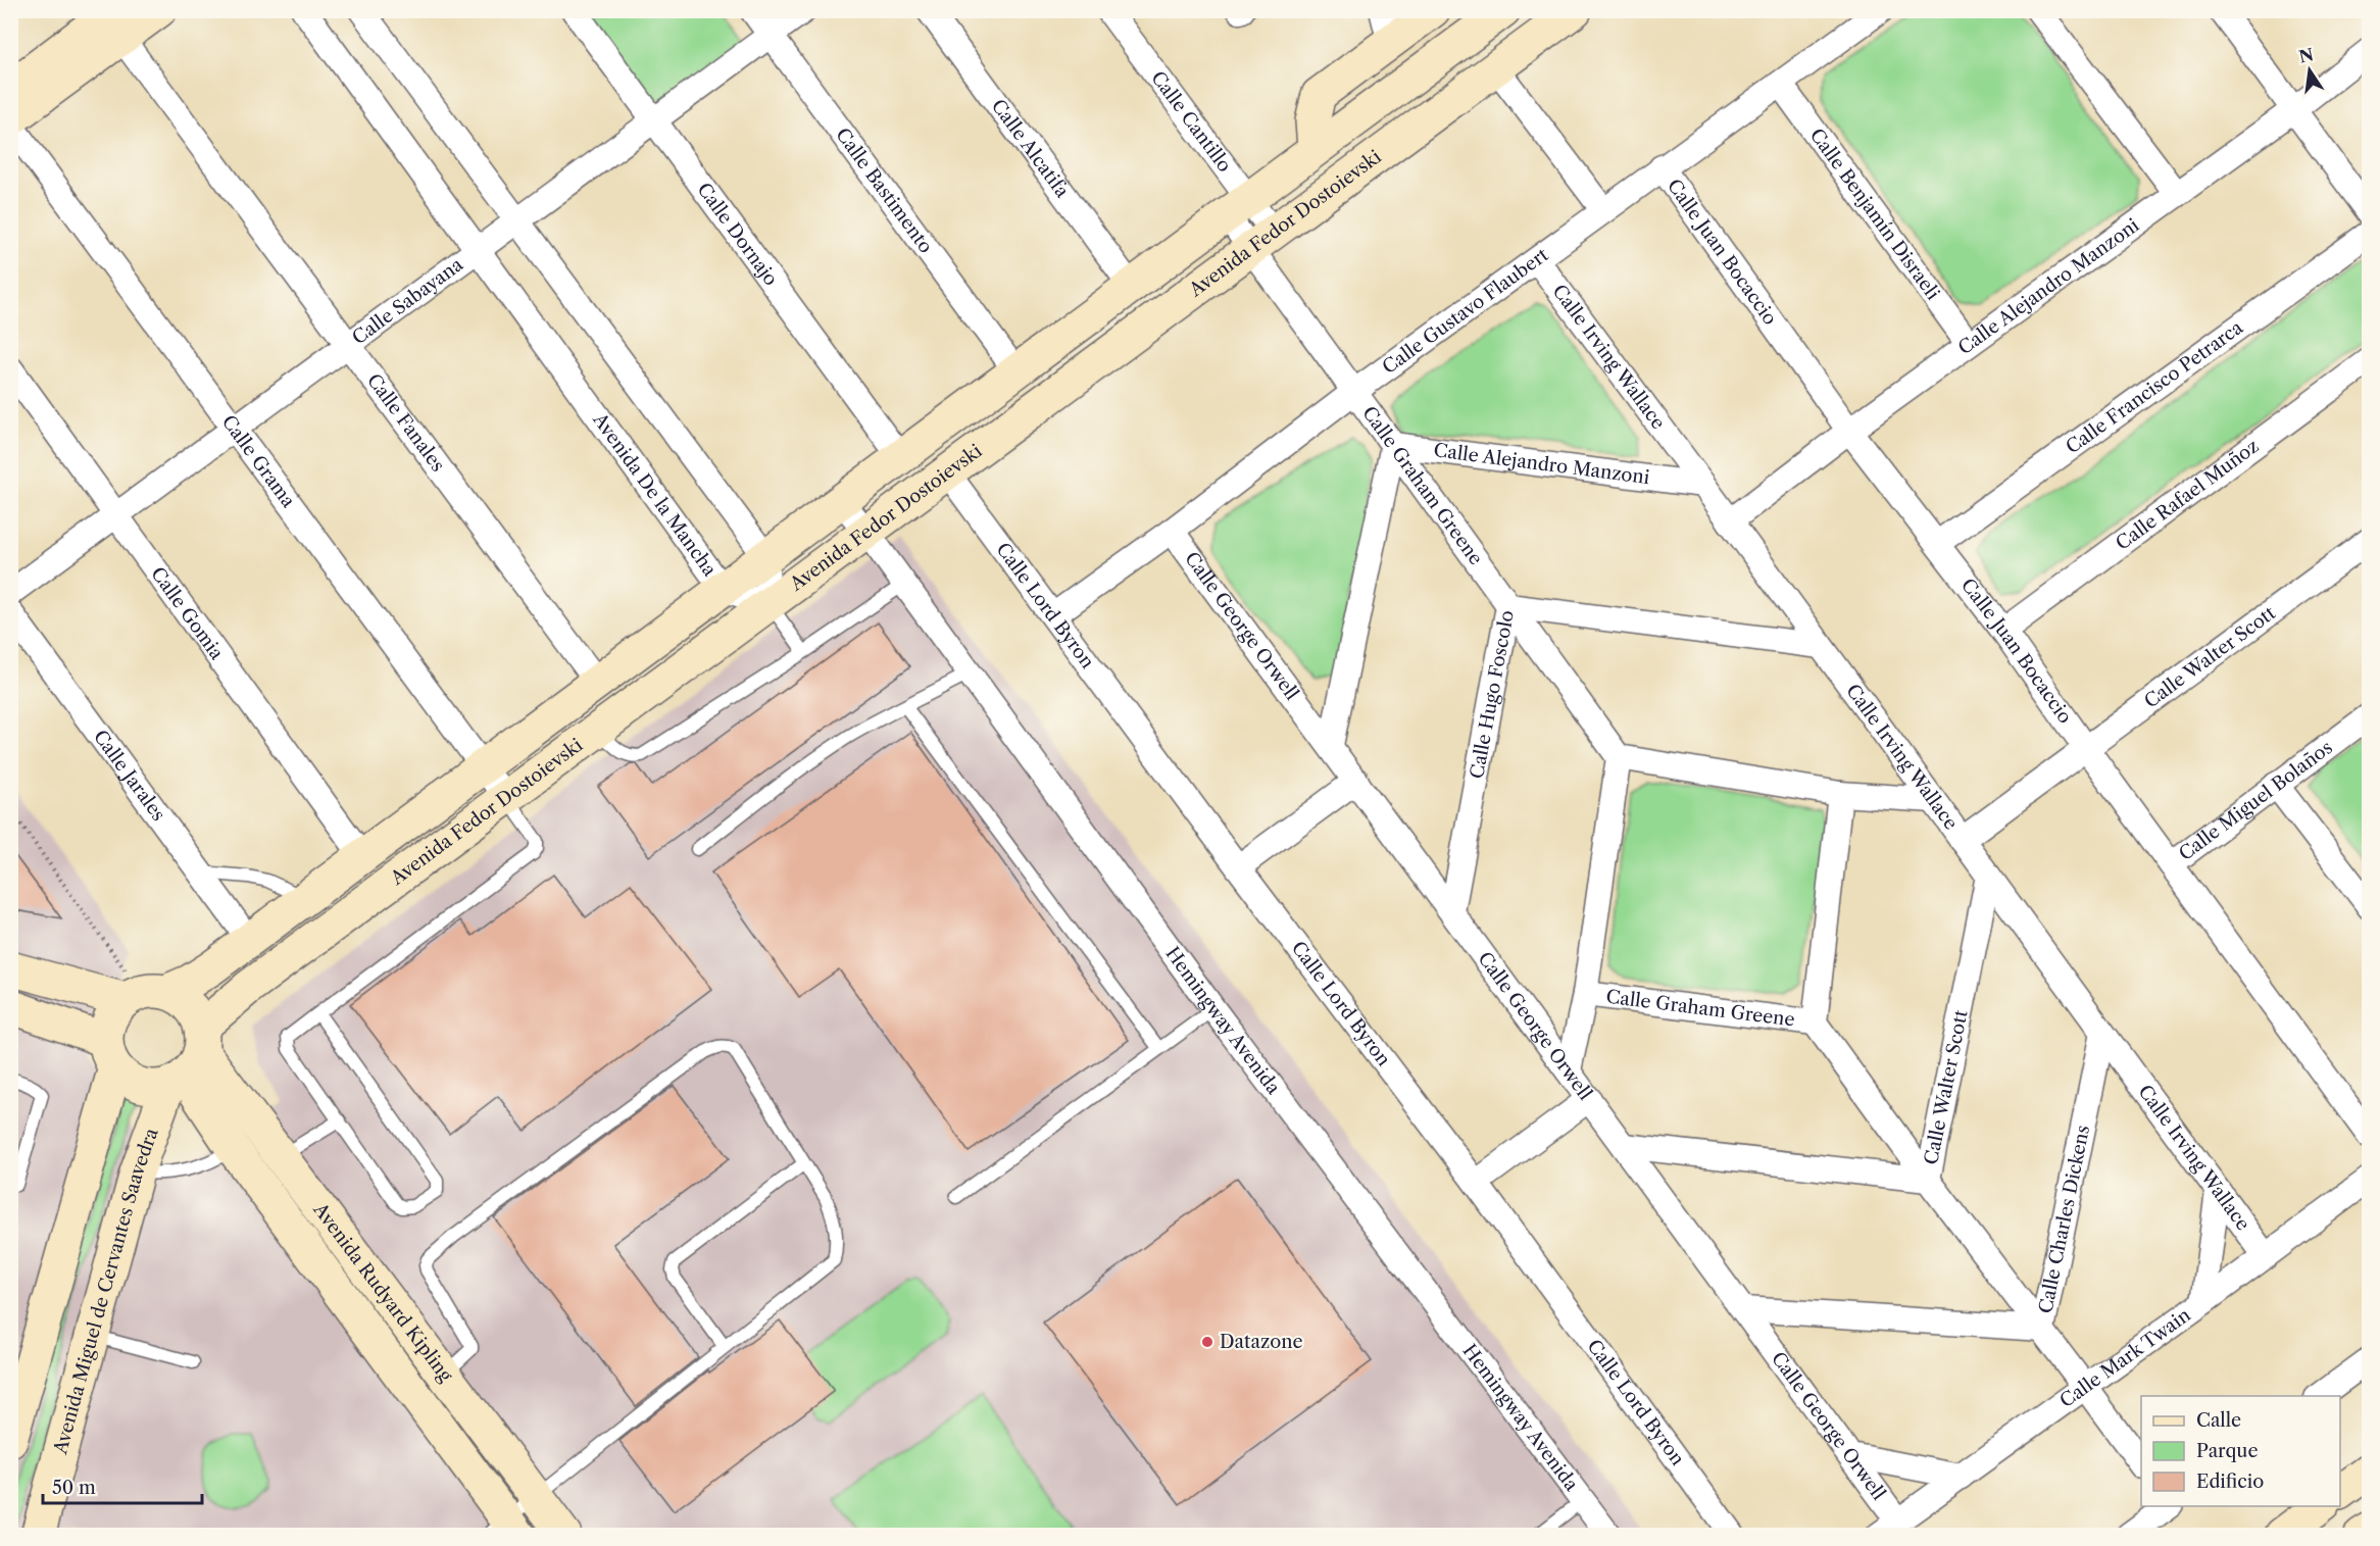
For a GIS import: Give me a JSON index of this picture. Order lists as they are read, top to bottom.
{
  "streets": {
    "main road": ["Avenida Fedor Dostoievski", "Avenida Miguel de Cervantes Saavedra", "Avenida Rudyard Kipling"],
    "street": [
      "Calle Cantillo",
      "Calle Alcatifa",
      "Calle Bastimento",
      "Calle Benjamín Disraeli",
      "Calle Dornajo",
      "Calle Juan Bocaccio",
      "Calle Alejandro Manzoni",
      "Calle Sabayana",
      "Calle Gustavo Flaubert",
      "Calle Irving Wallace",
      "Calle Francisco Petrarca",
      "Calle Fanales",
      "Calle Grama",
      "Calle Graham Greene",
      "Avenida De la Mancha",
      "Calle Rafael Muñoz",
      "Calle Lord Byron",
      "Calle Gomia",
      "Calle George Orwell",
      "Calle Walter Scott",
      "Calle Hugo Foscolo",
      "Calle Jarales",
      "Calle Miguel Bolaños",
      "Hemingway Avenida",
      "Calle Charles Dickens",
      "Calle Mark Twain"
    ]
  },
  "crossings": [
    ["Calle Cantillo", "Avenida Fedor Dostoievski"],
    ["Calle Cantillo", "Calle Graham Greene"],
    ["Calle Alcatifa", "Avenida Fedor Dostoievski"],
    ["Calle Bastimento", "Avenida Fedor Dostoievski"],
    ["Calle Bastimento", "Calle Sabayana"],
    ["Calle Benjamín Disraeli", "Calle Alejandro Manzoni"],
    ["Calle Benjamín Disraeli", "Calle Gustavo Flaubert"],
    ["Avenida Fedor Dostoievski", "Calle Dornajo"],
    ["Avenida Fedor Dostoievski", "Calle Fanales"],
    ["Avenida Fedor Dostoievski", "Calle Grama"],
    ["Avenida Fedor Dostoievski", "Calle Graham Greene"],
    ["Avenida Fedor Dostoievski", "Avenida De la Mancha"],
    ["Avenida Fedor Dostoievski", "Calle Lord Byron"],
    ["Avenida Fedor Dostoievski", "Calle Gomia"],
    ["Avenida Fedor Dostoievski", "Calle Jarales"],
    ["Avenida Fedor Dostoievski", "Hemingway Avenida"],
    ["Avenida Fedor Dostoievski", "Avenida Miguel de Cervantes Saavedra"],
    ["Avenida Fedor Dostoievski", "Avenida Rudyard Kipling"],
    ["Calle Dornajo", "Calle Sabayana"],
    ["Calle Juan Bocaccio", "Calle Alejandro Manzoni"],
    ["Calle Juan Bocaccio", "Calle Gustavo Flaubert"],
    ["Calle Juan Bocaccio", "Calle Francisco Petrarca"],
    ["Calle Juan Bocaccio", "Calle Rafael Muñoz"],
    ["Calle Juan Bocaccio", "Calle Walter Scott"],
    ["Calle Juan Bocaccio", "Calle Miguel Bolaños"],
    ["Calle Alejandro Manzoni", "Calle Irving Wallace"],
    ["Calle Alejandro Manzoni", "Calle Graham Greene"],
    ["Calle Sabayana", "Calle Fanales"],
    ["Calle Sabayana", "Calle Grama"],
    ["Calle Sabayana", "Avenida De la Mancha"],
    ["Calle Sabayana", "Calle Gomia"],
    ["Calle Gustavo Flaubert", "Calle Irving Wallace"],
    ["Calle Gustavo Flaubert", "Calle Graham Greene"],
    ["Calle Gustavo Flaubert", "Calle Lord Byron"],
    ["Calle Gustavo Flaubert", "Calle George Orwell"],
    ["Calle Irving Wallace", "Calle Walter Scott"],
    ["Calle Irving Wallace", "Calle Hugo Foscolo"],
    ["Calle Irving Wallace", "Calle Charles Dickens"],
    ["Calle Irving Wallace", "Calle Mark Twain"],
    ["Calle Graham Greene", "Calle George Orwell"],
    ["Calle Graham Greene", "Calle Walter Scott"],
    ["Calle Graham Greene", "Calle Hugo Foscolo"],
    ["Calle Graham Greene", "Calle Charles Dickens"],
    ["Calle Graham Greene", "Calle Mark Twain"],
    ["Calle George Orwell", "Calle Walter Scott"],
    ["Calle George Orwell", "Calle Hugo Foscolo"],
    ["Calle George Orwell", "Calle Charles Dickens"],
    ["Calle George Orwell", "Calle Mark Twain"],
    ["Avenida Miguel de Cervantes Saavedra", "Avenida Rudyard Kipling"]
  ],
  "places": ["Datazone"],
  "legend": ["Calle", "Parque", "Edificio"],
  "scale_bar": "50 m",
  "north": "top"
}
